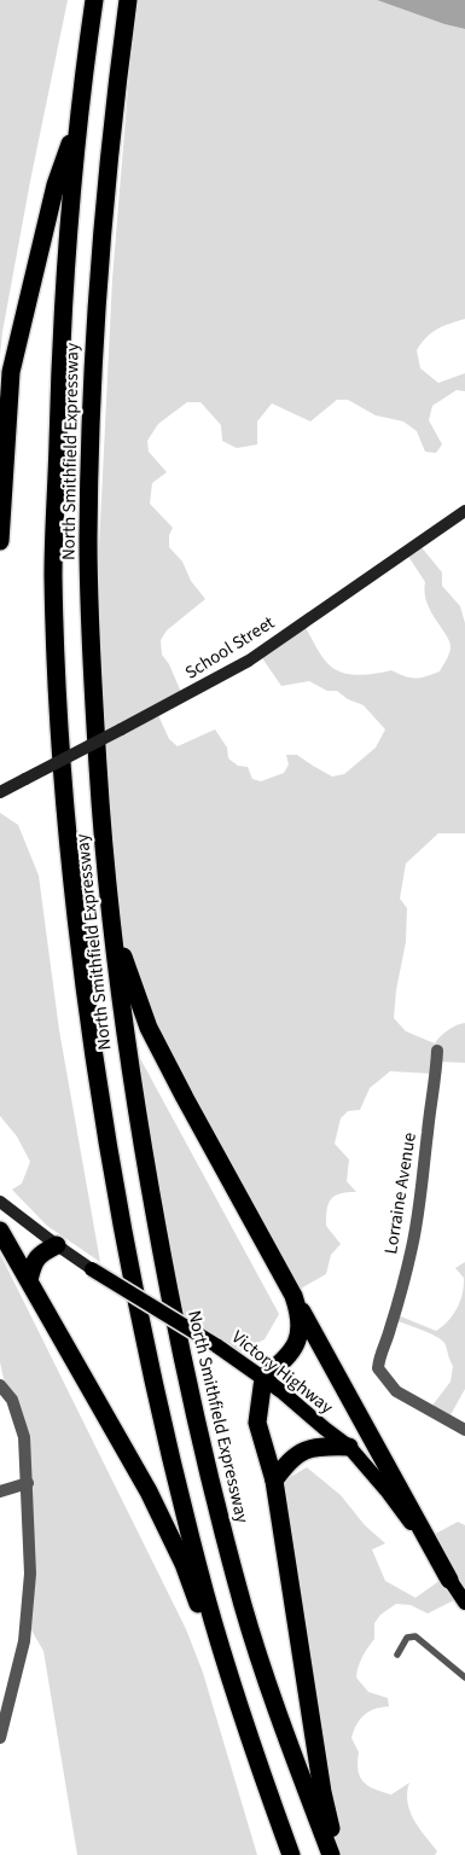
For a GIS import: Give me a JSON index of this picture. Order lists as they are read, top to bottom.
{
  "streets": {
    "highway": ["North Smithfield Expressway"],
    "main road": ["Victory Highway"],
    "street": ["School Street", "Lorraine Avenue"]
  }
}
